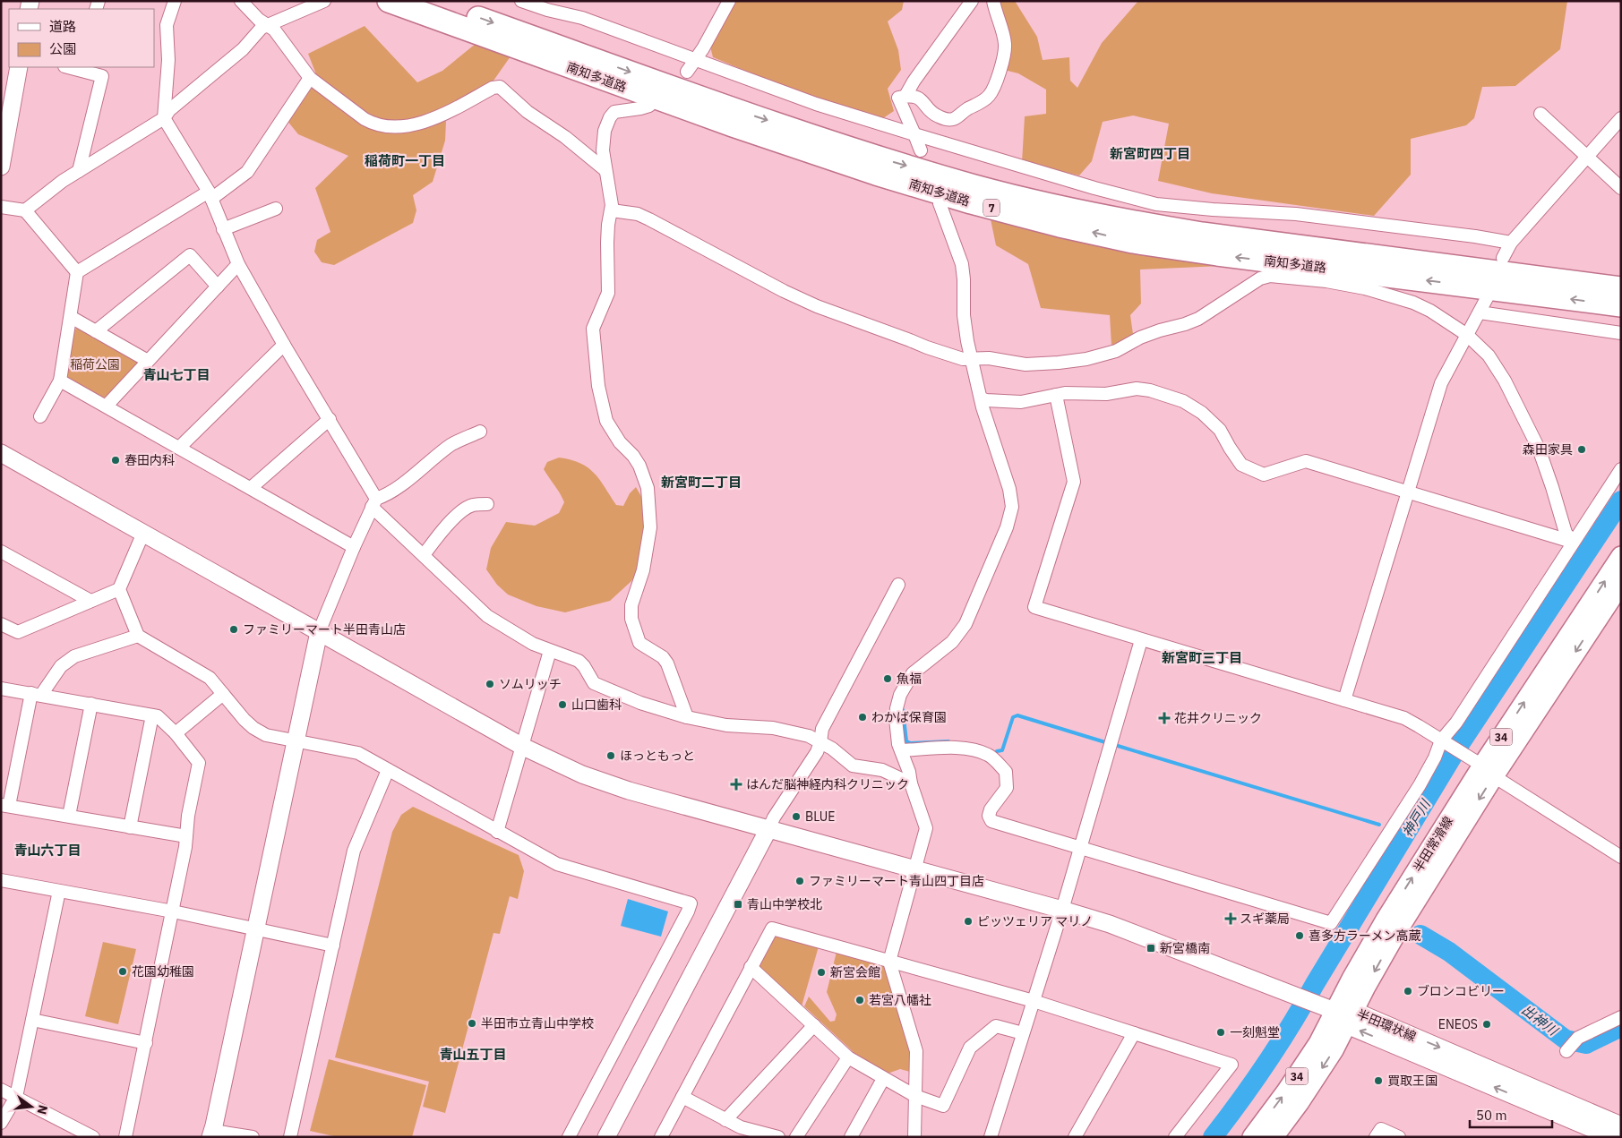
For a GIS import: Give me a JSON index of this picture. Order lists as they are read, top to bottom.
{
  "streets": {
    "highway": ["南知多道路", "7"],
    "main road": ["34", "半田常滑線"],
    "street": ["半田環状線"]
  },
  "crossings": [
    ["半田常滑線", "半田環状線"]
  ],
  "districts": [
    "新宮町四丁目",
    "稲荷町一丁目",
    "青山七丁目",
    "新宮町二丁目",
    "新宮町三丁目",
    "青山六丁目",
    "青山五丁目"
  ],
  "water": ["神戸川", "出神川"],
  "parks": ["稲荷公園"],
  "places": {
    "other": [
      "森田家具",
      "春田内科",
      "ファミリーマート半田青山店",
      "魚福",
      "ソムリッチ",
      "山口歯科",
      "わかば保育園",
      "ほっともっと",
      "BLUE",
      "ファミリーマート青山四丁目店",
      "ピッツェリア マリノ",
      "喜多方ラーメン高蔵",
      "花園幼稚園",
      "新宮会館",
      "ブロンコビリー",
      "若宮八幡社",
      "半田市立青山中学校",
      "ENEOS",
      "一刻魁堂",
      "買取王国"
    ],
    "health": ["花井クリニック", "はんだ脳神経内科クリニック", "スギ薬局"],
    "transit": ["青山中学校北", "新宮橋南"]
  },
  "legend": ["道路", "公園"],
  "scale_bar": "50 m",
  "north": "right"
}
